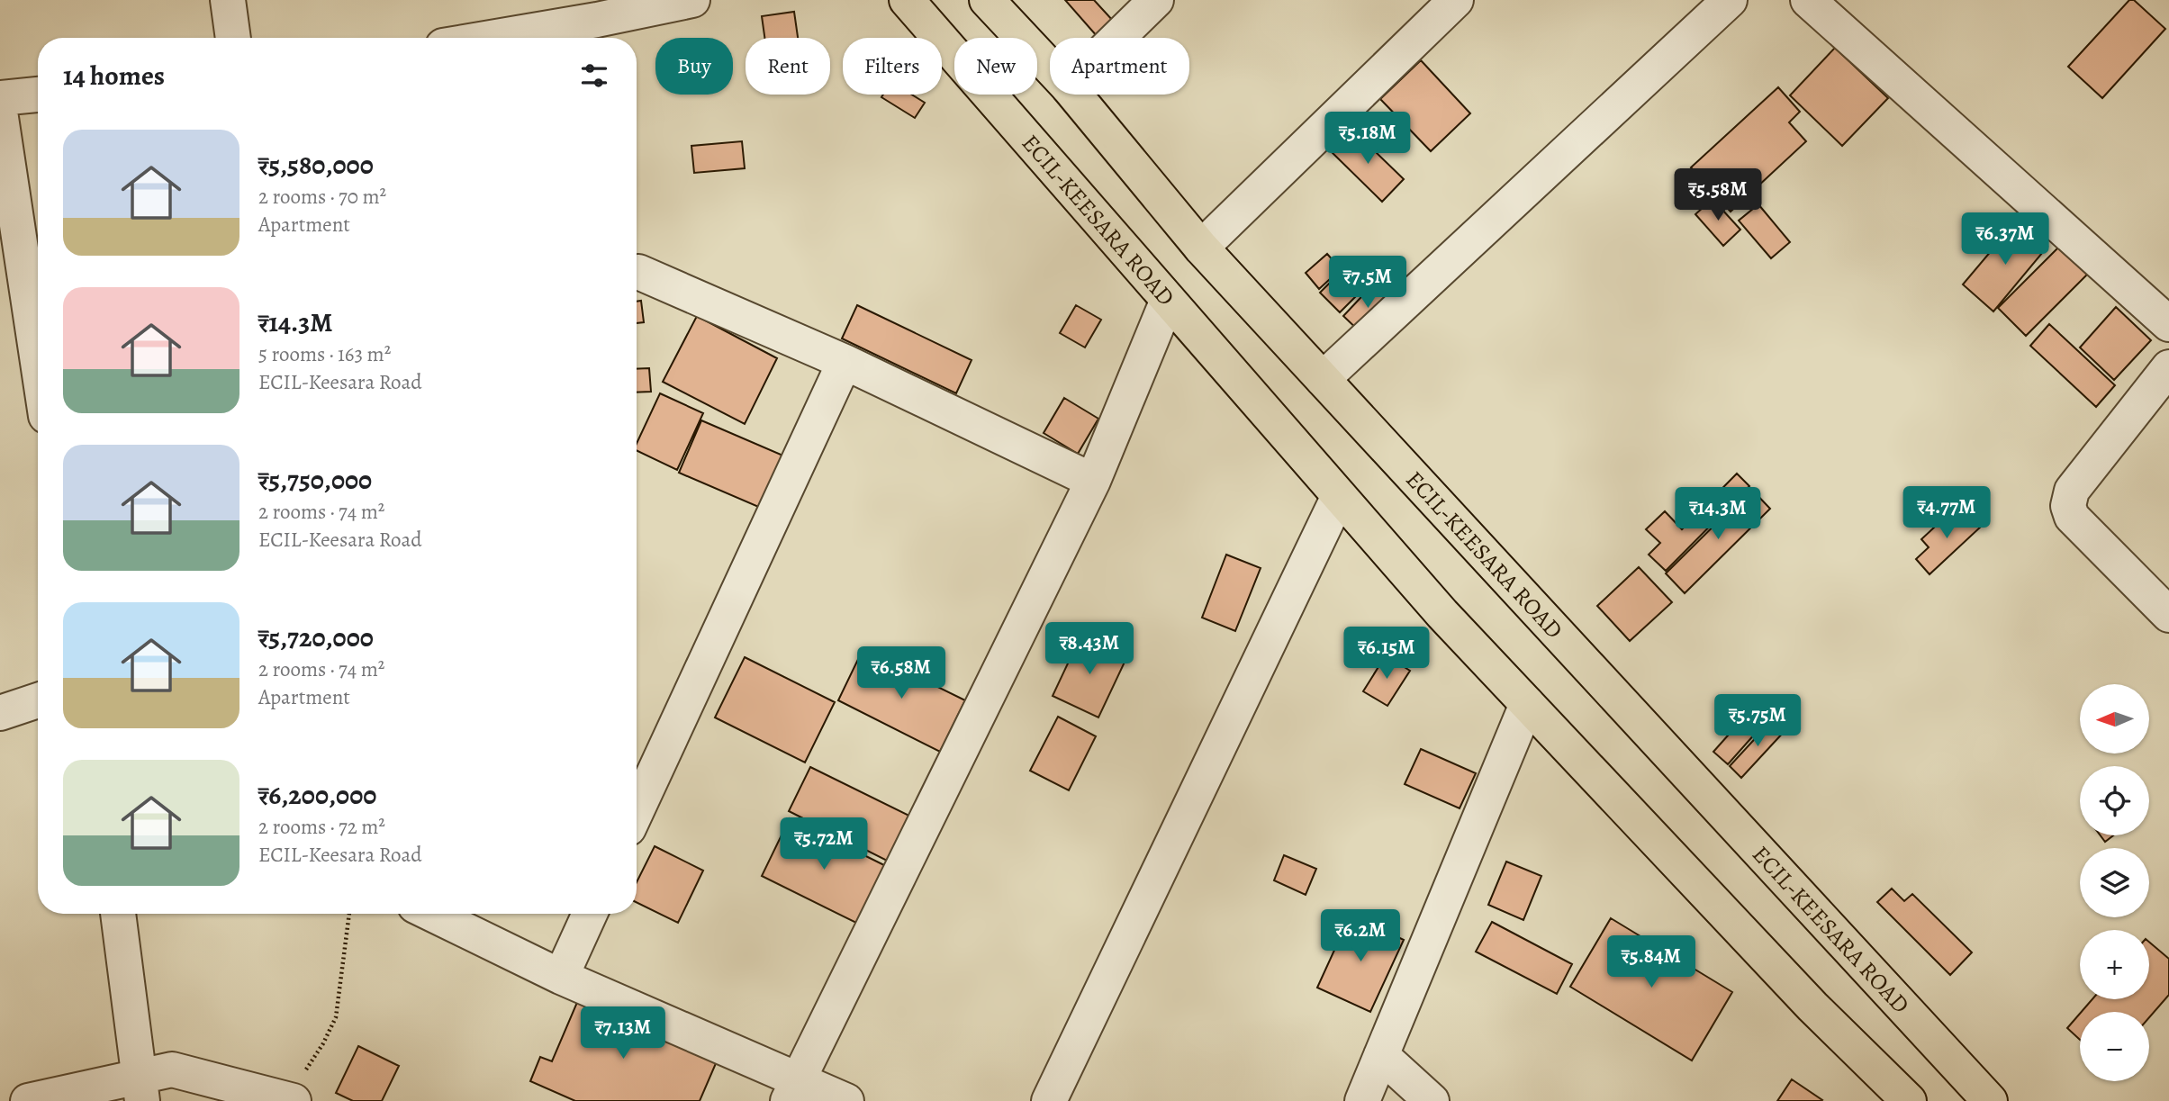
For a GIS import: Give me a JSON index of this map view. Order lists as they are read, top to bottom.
{
  "streets": {
    "main road": ["ECIL-KEESARA ROAD"]
  },
  "north": "left",
  "page": {
    "chip": [
      "Buy",
      "Rent",
      "Filters",
      "New",
      "Apartment"
    ],
    "heading": "14 homes",
    "price": [
      "₹5.18M",
      "₹5.58M",
      "₹6.37M",
      "₹7.5M",
      "₹4.77M",
      "₹14.3M",
      "₹8.43M",
      "₹6.15M",
      "₹6.58M",
      "₹5.75M",
      "₹5.72M",
      "₹6.2M",
      "₹5.84M",
      "₹7.13M"
    ],
    "list": [
      {
        "name": "₹5,580,000",
        "note": "2 rooms · 70 m² · Apartment"
      },
      {
        "name": "₹14.3M",
        "note": "5 rooms · 163 m² · ECIL-Keesara Road"
      },
      {
        "name": "₹5,750,000",
        "note": "2 rooms · 74 m² · ECIL-Keesara Road"
      },
      {
        "name": "₹5,720,000",
        "note": "2 rooms · 74 m² · Apartment"
      },
      {
        "name": "₹6,200,000",
        "note": "2 rooms · 72 m² · ECIL-Keesara Road"
      }
    ],
    "map_buttons": ["+", "−"]
  }
}
